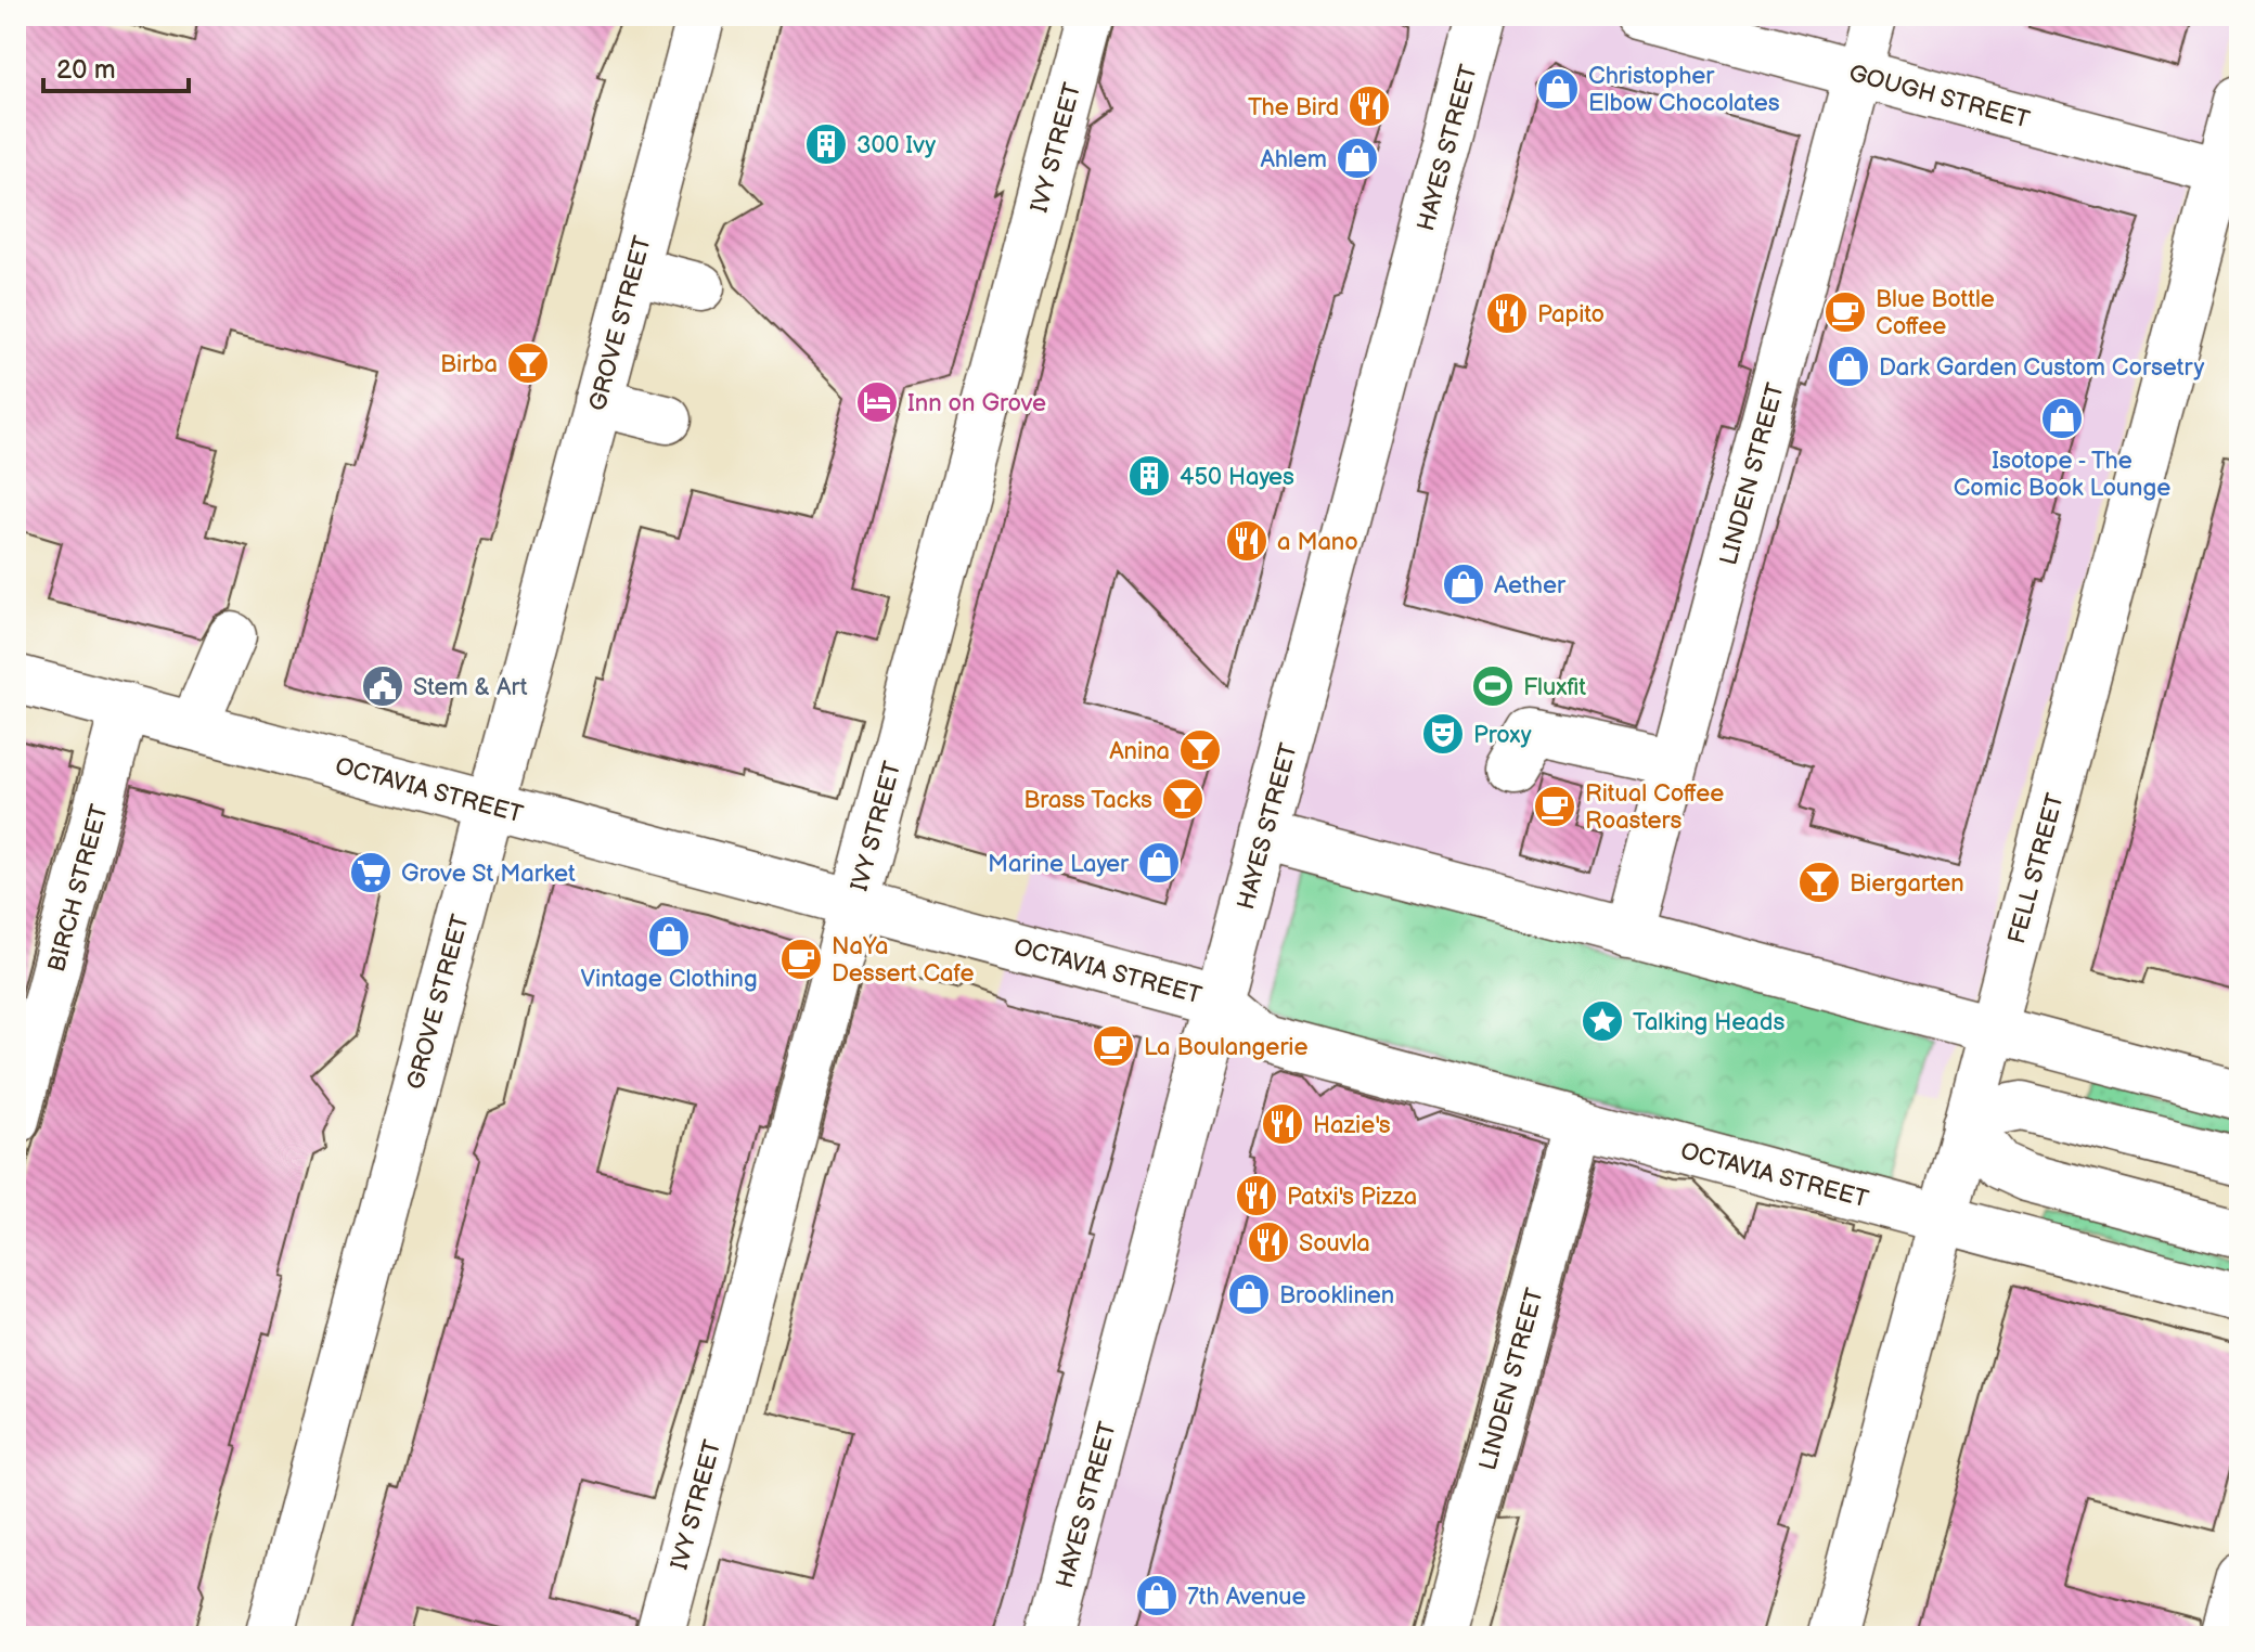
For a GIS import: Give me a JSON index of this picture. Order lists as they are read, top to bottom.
{
  "streets": {
    "street": [
      "GOUGH STREET",
      "IVY STREET",
      "HAYES STREET",
      "GROVE STREET",
      "LINDEN STREET",
      "OCTAVIA STREET",
      "FELL STREET",
      "BIRCH STREET"
    ]
  },
  "crossings": [
    ["GOUGH STREET", "LINDEN STREET"],
    ["GOUGH STREET", "FELL STREET"],
    ["IVY STREET", "OCTAVIA STREET"],
    ["HAYES STREET", "OCTAVIA STREET"],
    ["GROVE STREET", "OCTAVIA STREET"],
    ["LINDEN STREET", "OCTAVIA STREET"],
    ["OCTAVIA STREET", "FELL STREET"],
    ["OCTAVIA STREET", "BIRCH STREET"]
  ],
  "places": {
    "shop": [
      "Christopher Elbow Chocolates",
      "Ahlem",
      "Dark Garden Custom Corsetry",
      "Isotope - The Comic Book Lounge",
      "Aether",
      "Marine Layer",
      "Vintage Clothing",
      "Brooklinen",
      "7th Avenue"
    ],
    "restaurant": [
      "The Bird",
      "Papito",
      "a Mano",
      "Hazie's",
      "Patxi's Pizza",
      "Souvla"
    ],
    "building": ["300 Ivy", "450 Hayes"],
    "cafe": [
      "Blue Bottle Coffee",
      "Ritual Coffee Roasters",
      "NaYa Dessert Cafe",
      "La Boulangerie"
    ],
    "bar": [
      "Birba",
      "Anina",
      "Brass Tacks",
      "Biergarten"
    ],
    "hotel": ["Inn on Grove"],
    "public building": ["Stem & Art"],
    "sports": ["Fluxfit"],
    "theatre": ["Proxy"],
    "supermarket": ["Grove St Market"],
    "place": ["Talking Heads"]
  },
  "scale_bar": "20 m"
}
